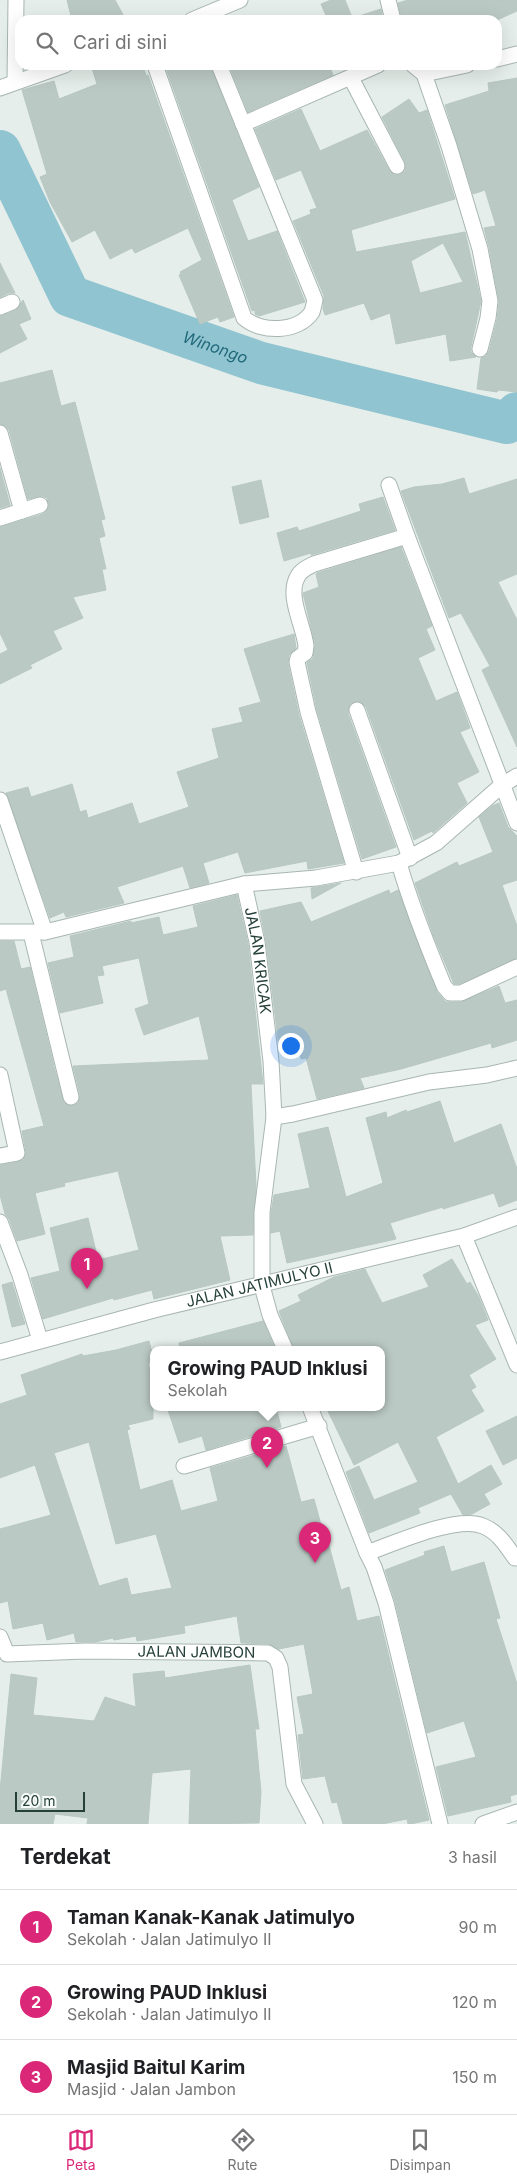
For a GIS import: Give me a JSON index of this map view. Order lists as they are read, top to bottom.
{
  "streets": {
    "street": ["JALAN KRICAK", "JALAN JATIMULYO II", "JALAN JAMBON"]
  },
  "crossings": [
    ["JALAN KRICAK", "JALAN JATIMULYO II"]
  ],
  "water": ["Winongo"],
  "scale_bar": "20 m",
  "page": {
    "search": "Cari di sini",
    "pins": ["1", "2", "3"],
    "popup": ["Growing PAUD Inklusi", "Sekolah"],
    "scale": "20 m",
    "heading": ["Terdekat", "3 hasil"],
    "list": [
      {
        "mark": "1",
        "name": "Taman Kanak-Kanak Jatimulyo",
        "note": "Sekolah · Jalan Jatimulyo II",
        "value": "90 m"
      },
      {
        "mark": "2",
        "name": "Growing PAUD Inklusi",
        "note": "Sekolah · Jalan Jatimulyo II",
        "value": "120 m"
      },
      {
        "mark": "3",
        "name": "Masjid Baitul Karim",
        "note": "Masjid · Jalan Jambon",
        "value": "150 m"
      }
    ],
    "nav": ["Peta", "Rute", "Disimpan"]
  }
}
